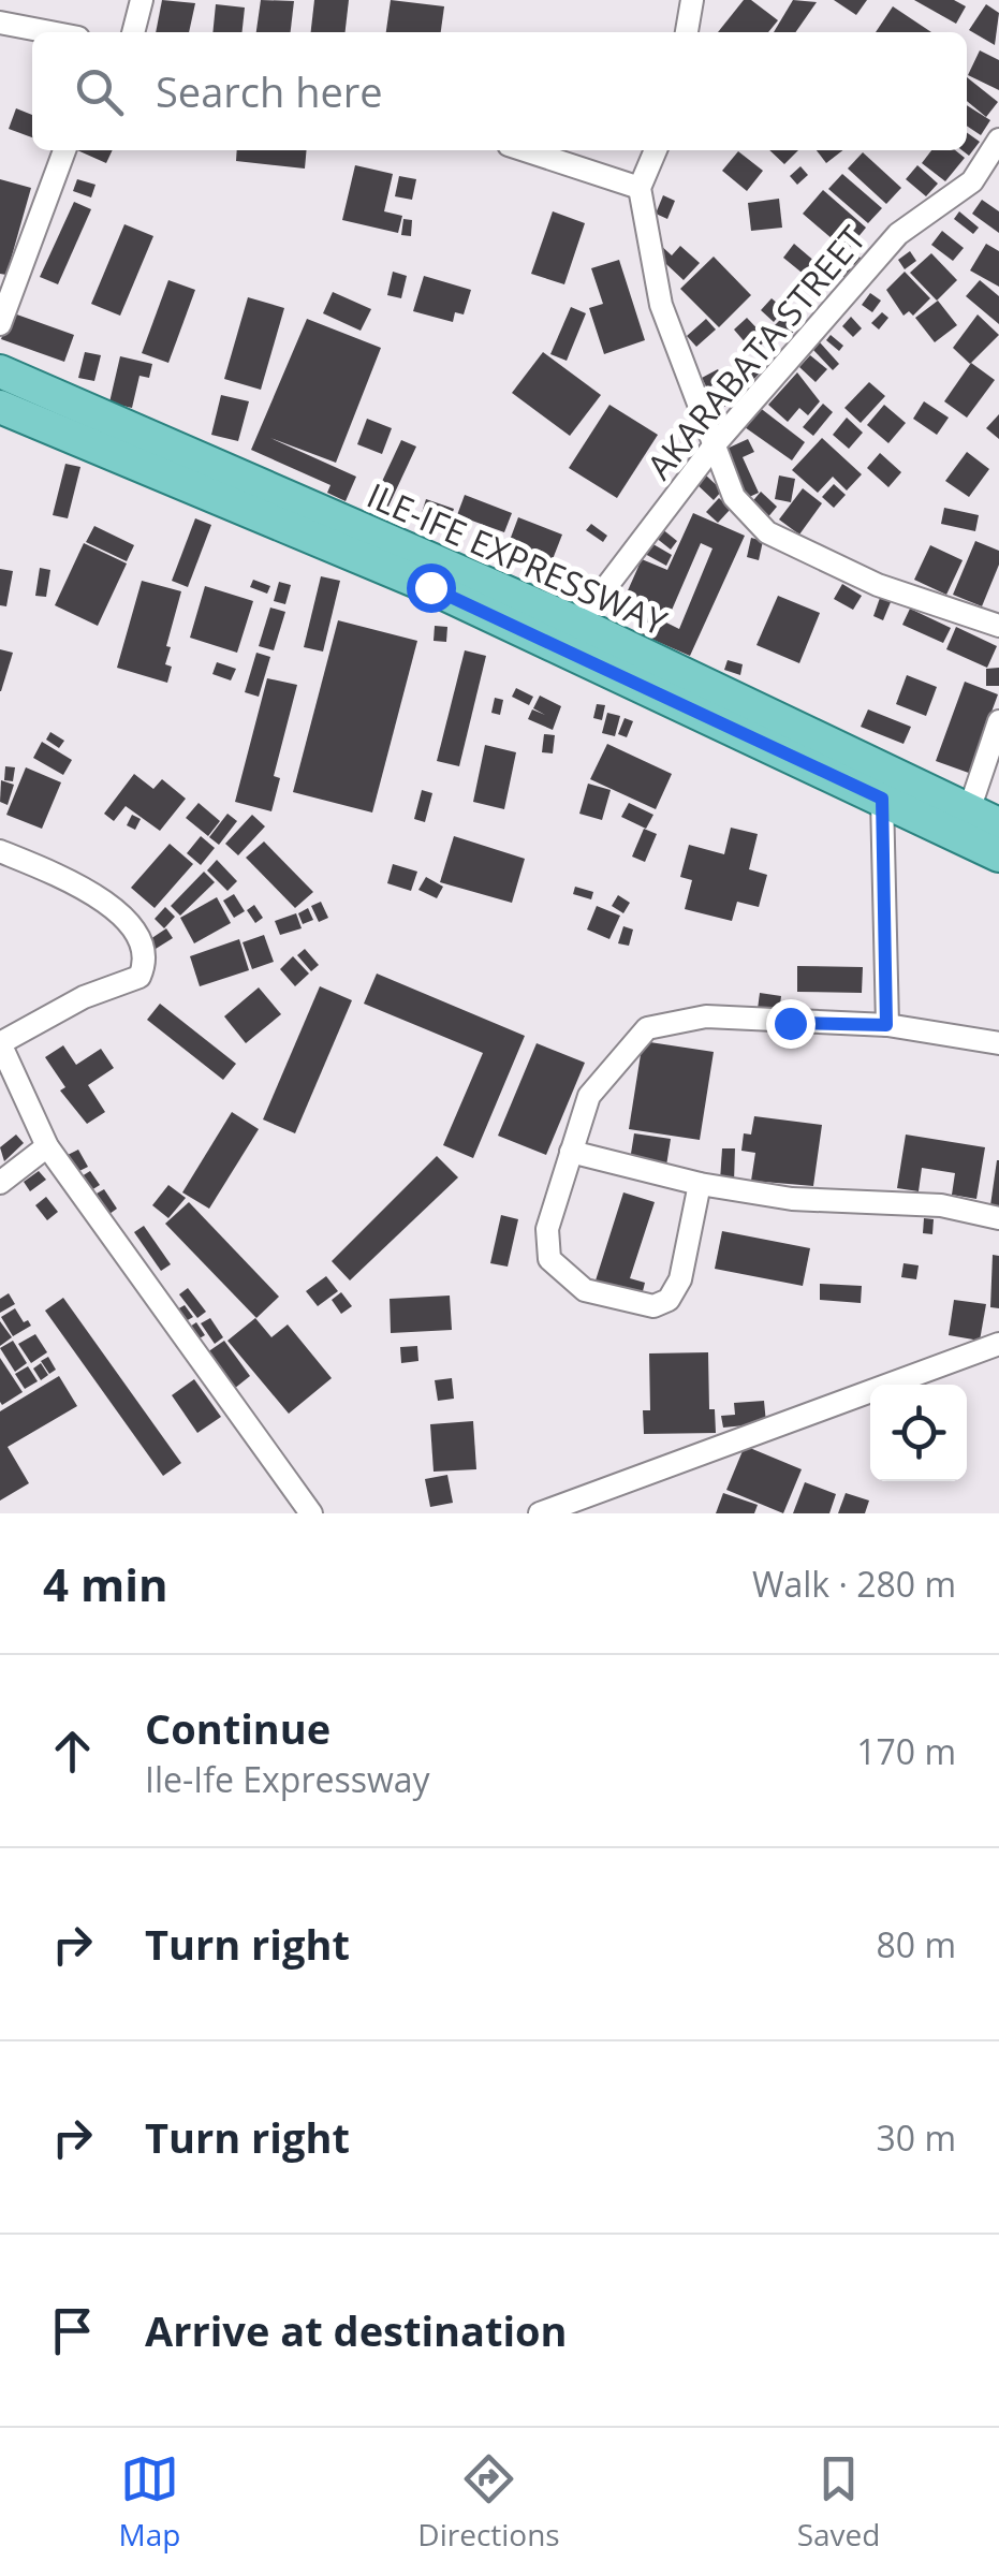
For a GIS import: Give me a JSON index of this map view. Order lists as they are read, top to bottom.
{
  "streets": {
    "main road": ["ILE-IFE EXPRESSWAY"],
    "street": ["AKARABATA STREET"]
  },
  "crossings": [
    ["AKARABATA STREET", "ILE-IFE EXPRESSWAY"]
  ],
  "page": {
    "search": "Search here",
    "heading": ["4 min", "Walk · 280 m"],
    "list": [
      ["Continue", "Ile-Ife Expressway", "170 m"],
      ["Turn right", "80 m"],
      ["Turn right", "30 m"],
      "Arrive at destination"
    ],
    "nav": ["Map", "Directions", "Saved"]
  }
}
